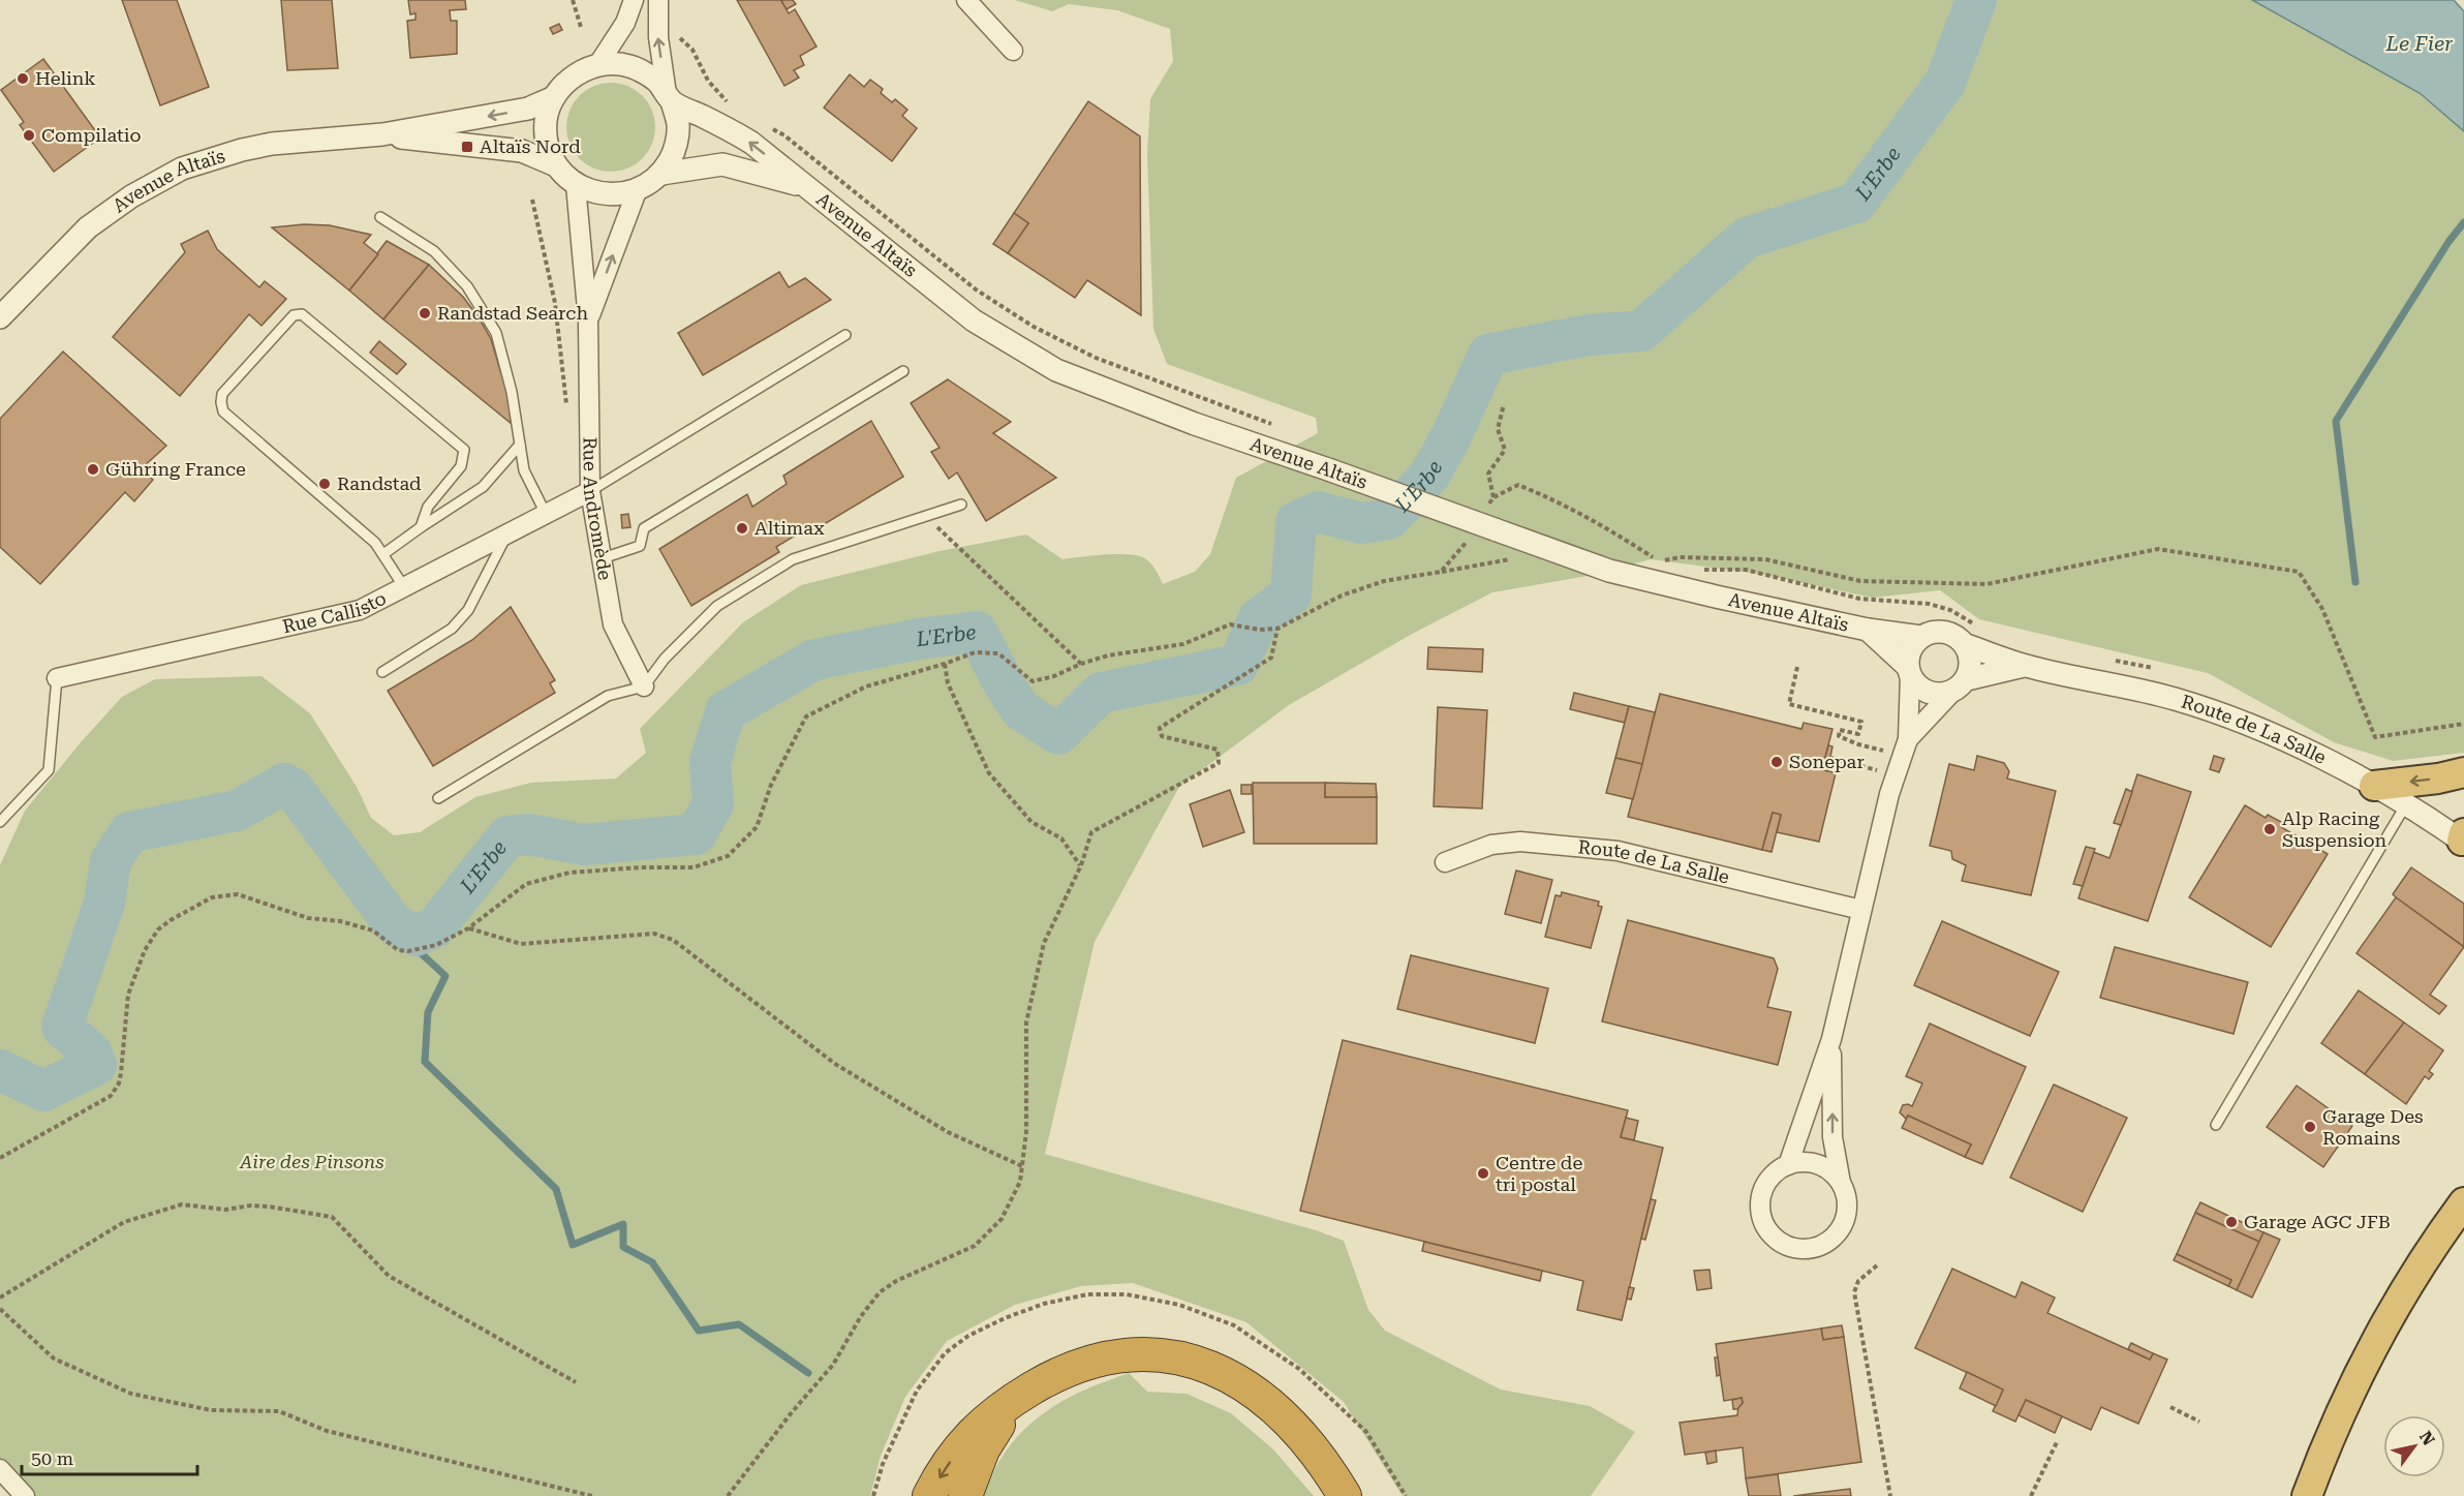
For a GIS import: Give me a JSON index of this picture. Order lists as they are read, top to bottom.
{
  "streets": {
    "street": [
      "Avenue Altaïs",
      "Rue Andromède",
      "Rue Callisto",
      "Route de La Salle"
    ]
  },
  "crossings": [
    ["Avenue Altaïs", "Rue Andromède"],
    ["Avenue Altaïs", "Route de La Salle"],
    ["Rue Andromède", "Rue Callisto"]
  ],
  "water": ["Le Fier", "L'Erbe"],
  "parks": ["Aire des Pinsons"],
  "places": {
    "other": [
      "Helink",
      "Compilatio",
      "Randstad Search",
      "Gühring France",
      "Randstad",
      "Altimax",
      "Sonepar",
      "Alp Racing Suspension",
      "Garage Des Romains",
      "Centre de tri postal",
      "Garage AGC JFB"
    ],
    "transit": ["Altaïs Nord"]
  },
  "scale_bar": "50 m",
  "north": "top right"
}
